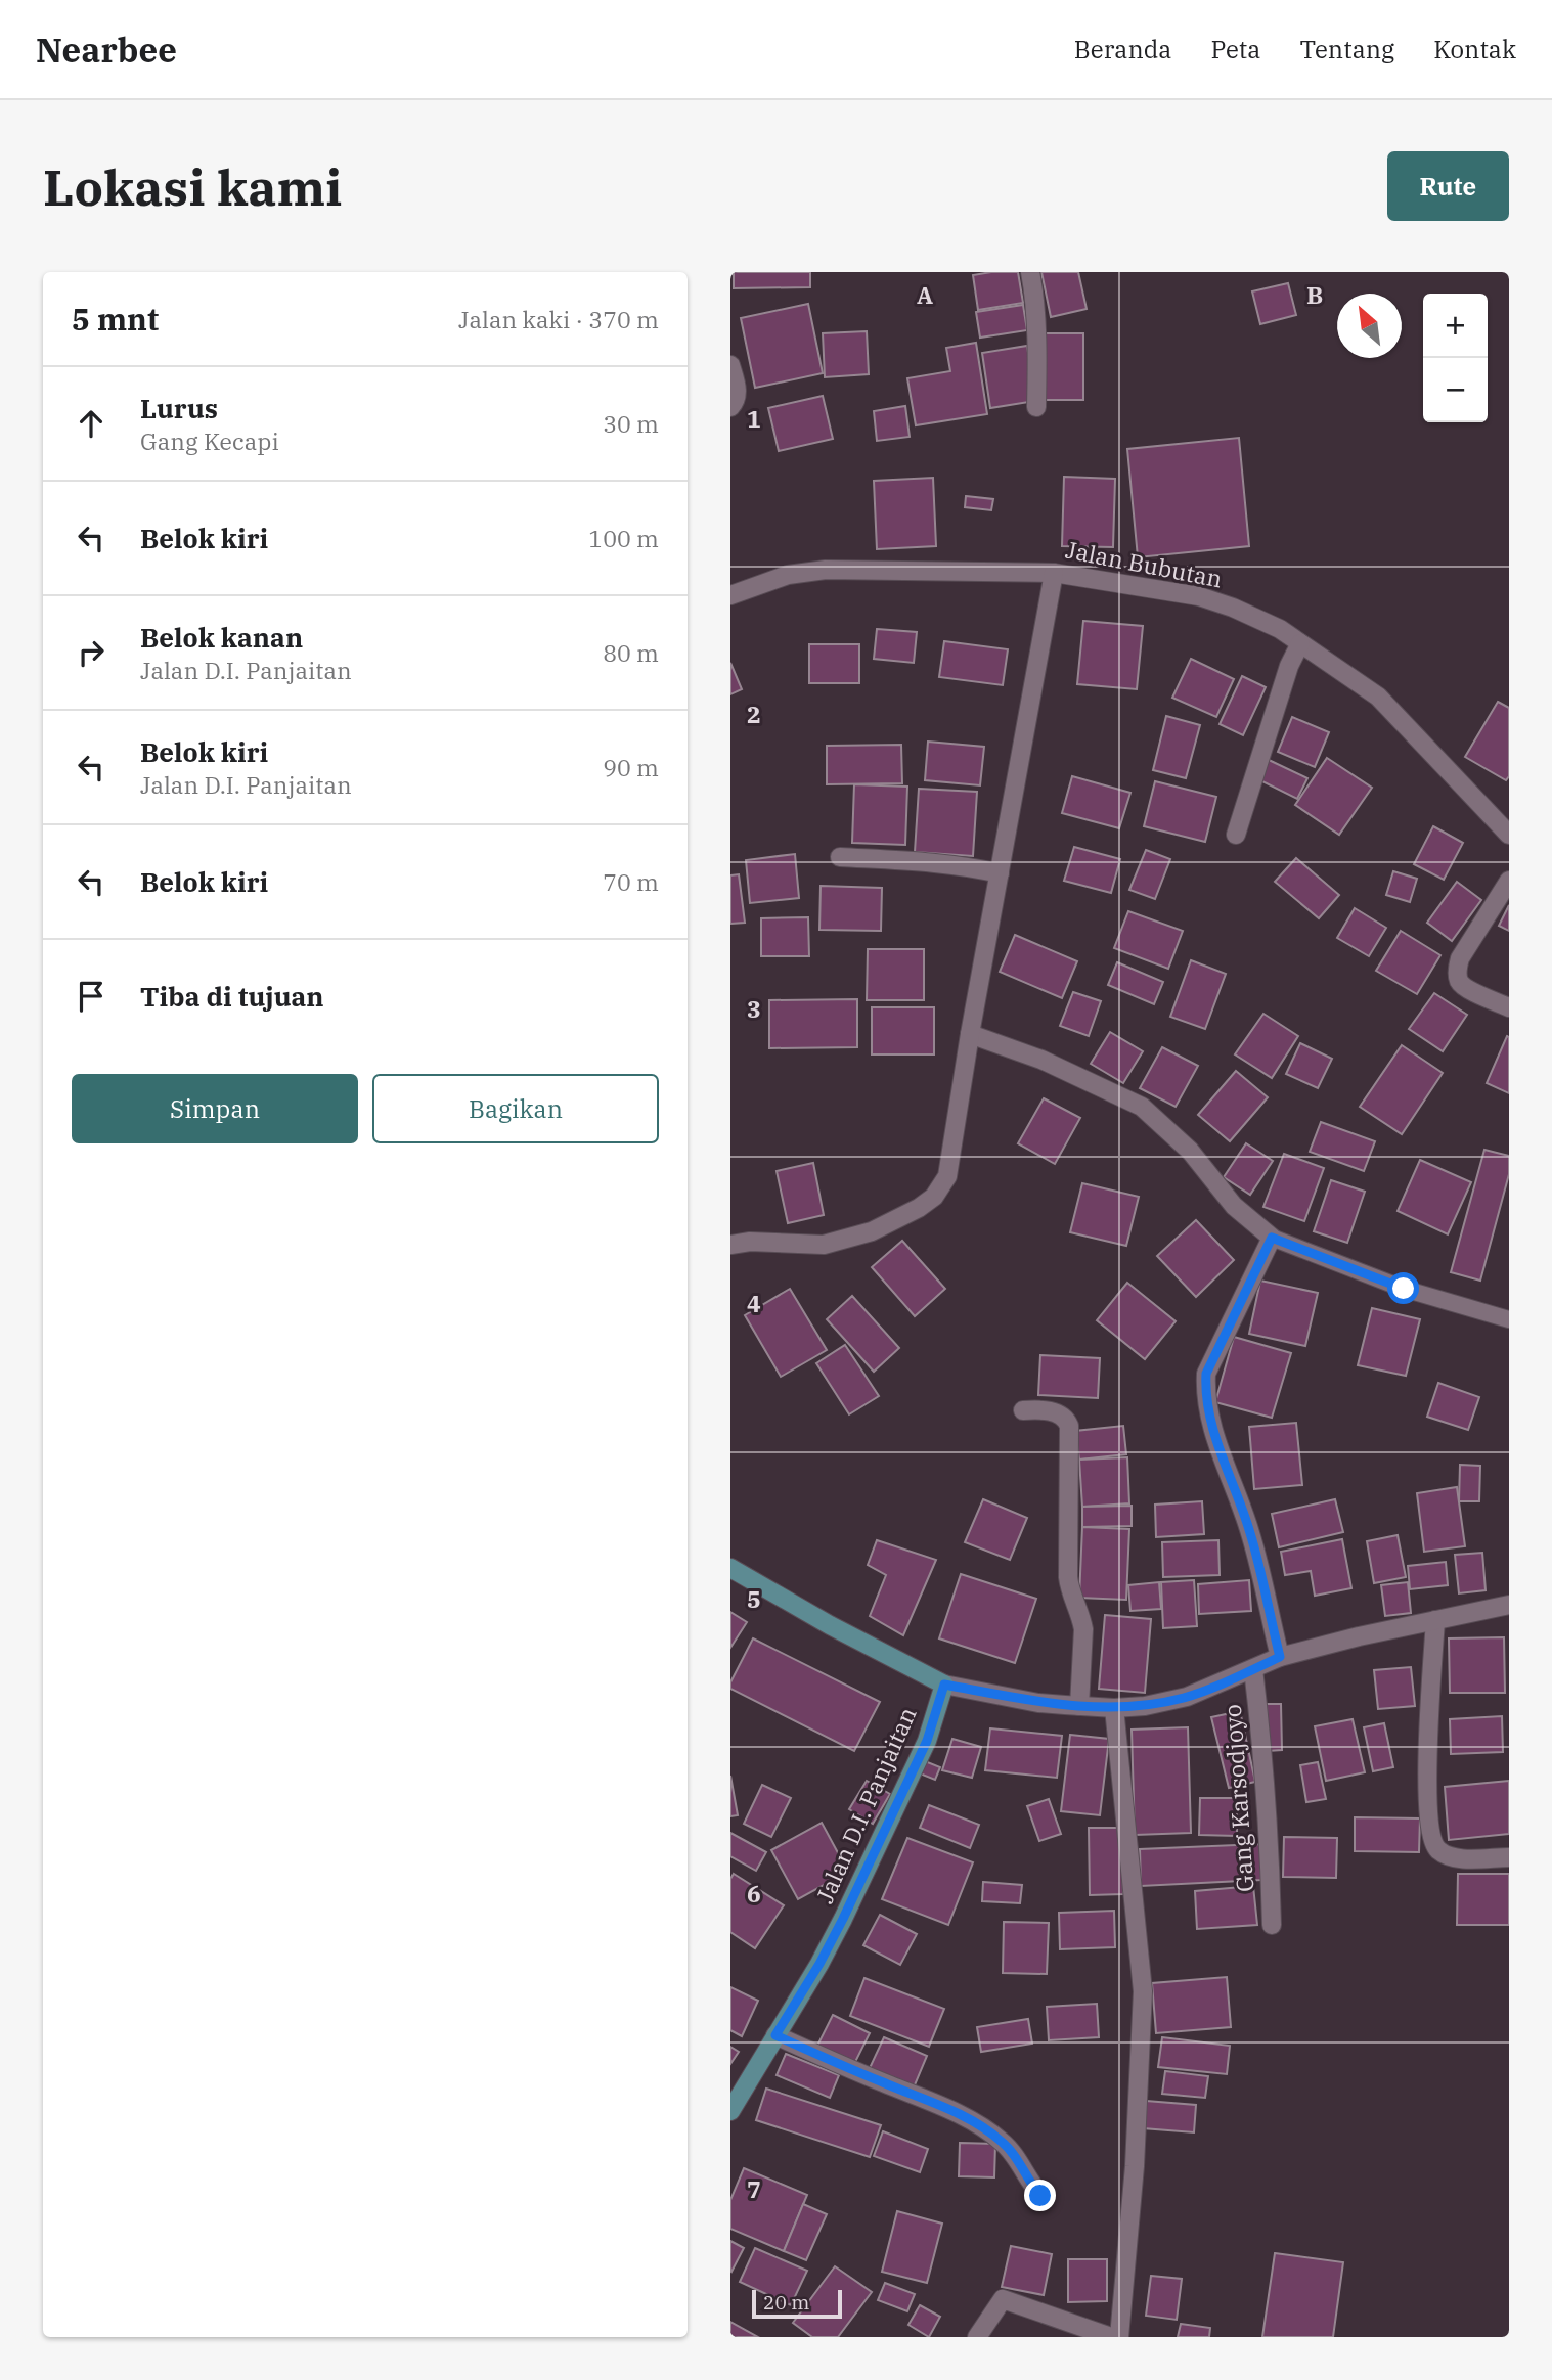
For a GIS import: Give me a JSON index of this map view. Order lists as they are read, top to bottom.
{
  "streets": {
    "street": ["Jalan Bubutan", "Gang Karsodjoyo", "Jalan D.I. Panjaitan"]
  },
  "scale_bar": "20 m",
  "north": "top left",
  "page": {
    "header": "Nearbee",
    "nav": [
      "Beranda",
      "Peta",
      "Tentang",
      "Kontak"
    ],
    "buttons": [
      "Rute",
      ["Simpan", "Bagikan"]
    ],
    "title": "Lokasi kami",
    "heading": ["5 mnt", "Jalan kaki · 370 m"],
    "map_buttons": ["+", "−"],
    "list": [
      ["Lurus", "Gang Kecapi", "30 m"],
      ["Belok kiri", "100 m"],
      ["Belok kanan", "Jalan D.I. Panjaitan", "80 m"],
      ["Belok kiri", "Jalan D.I. Panjaitan", "90 m"],
      ["Belok kiri", "70 m"],
      "Tiba di tujuan"
    ],
    "scale": "20 m"
  },
  "grid": {
    "columns": ["A", "B"],
    "rows": [
      "1",
      "2",
      "3",
      "4",
      "5",
      "6",
      "7"
    ]
  }
}
